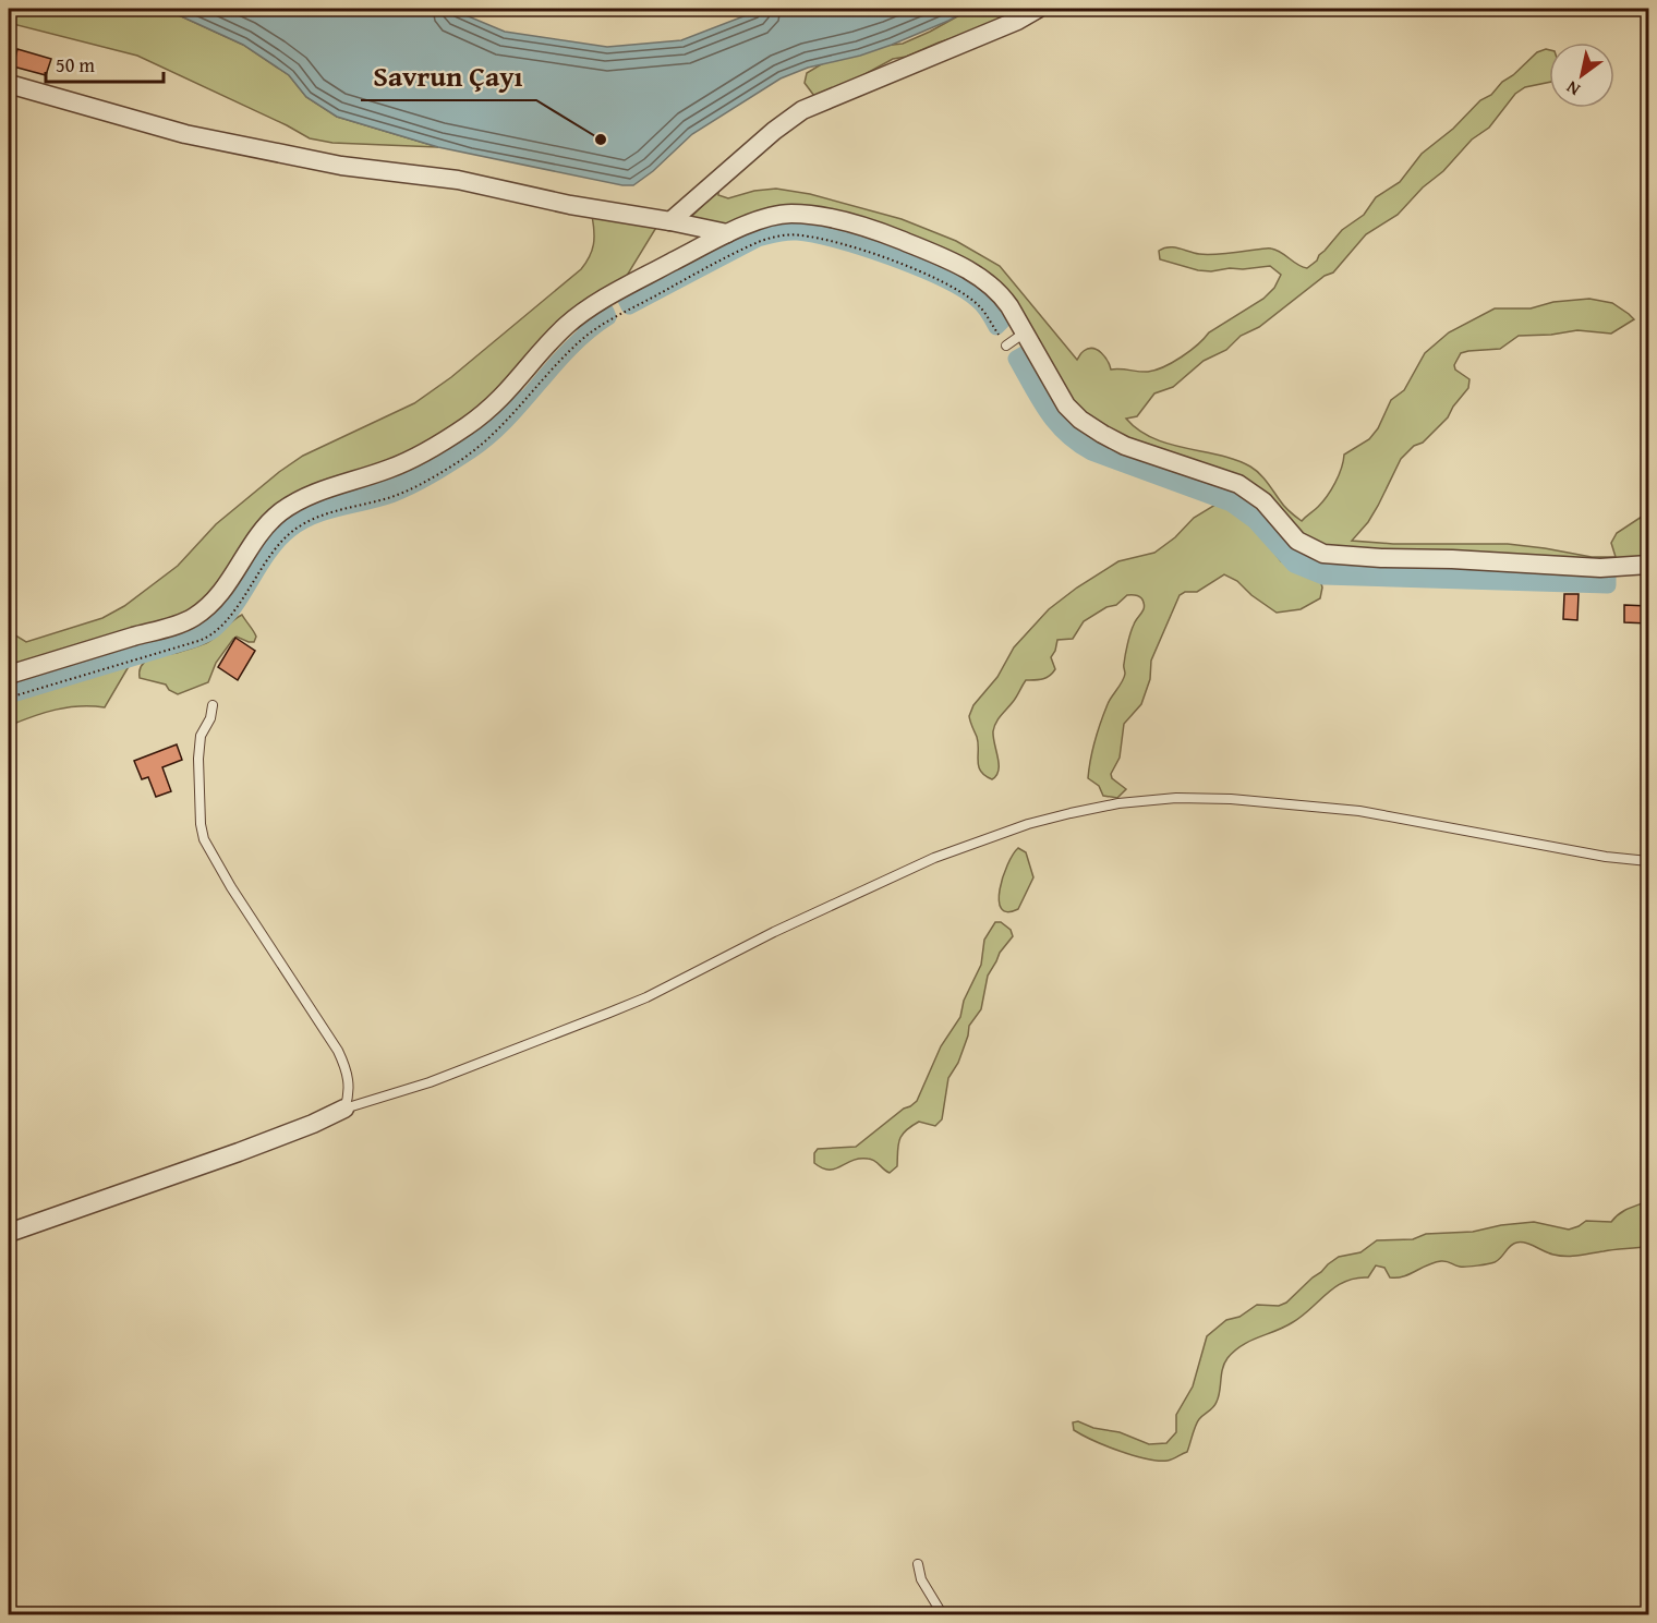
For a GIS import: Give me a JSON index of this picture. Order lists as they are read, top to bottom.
{
  "places": ["Savrun Çayı"],
  "scale_bar": "50 m",
  "north": "bottom left"
}
